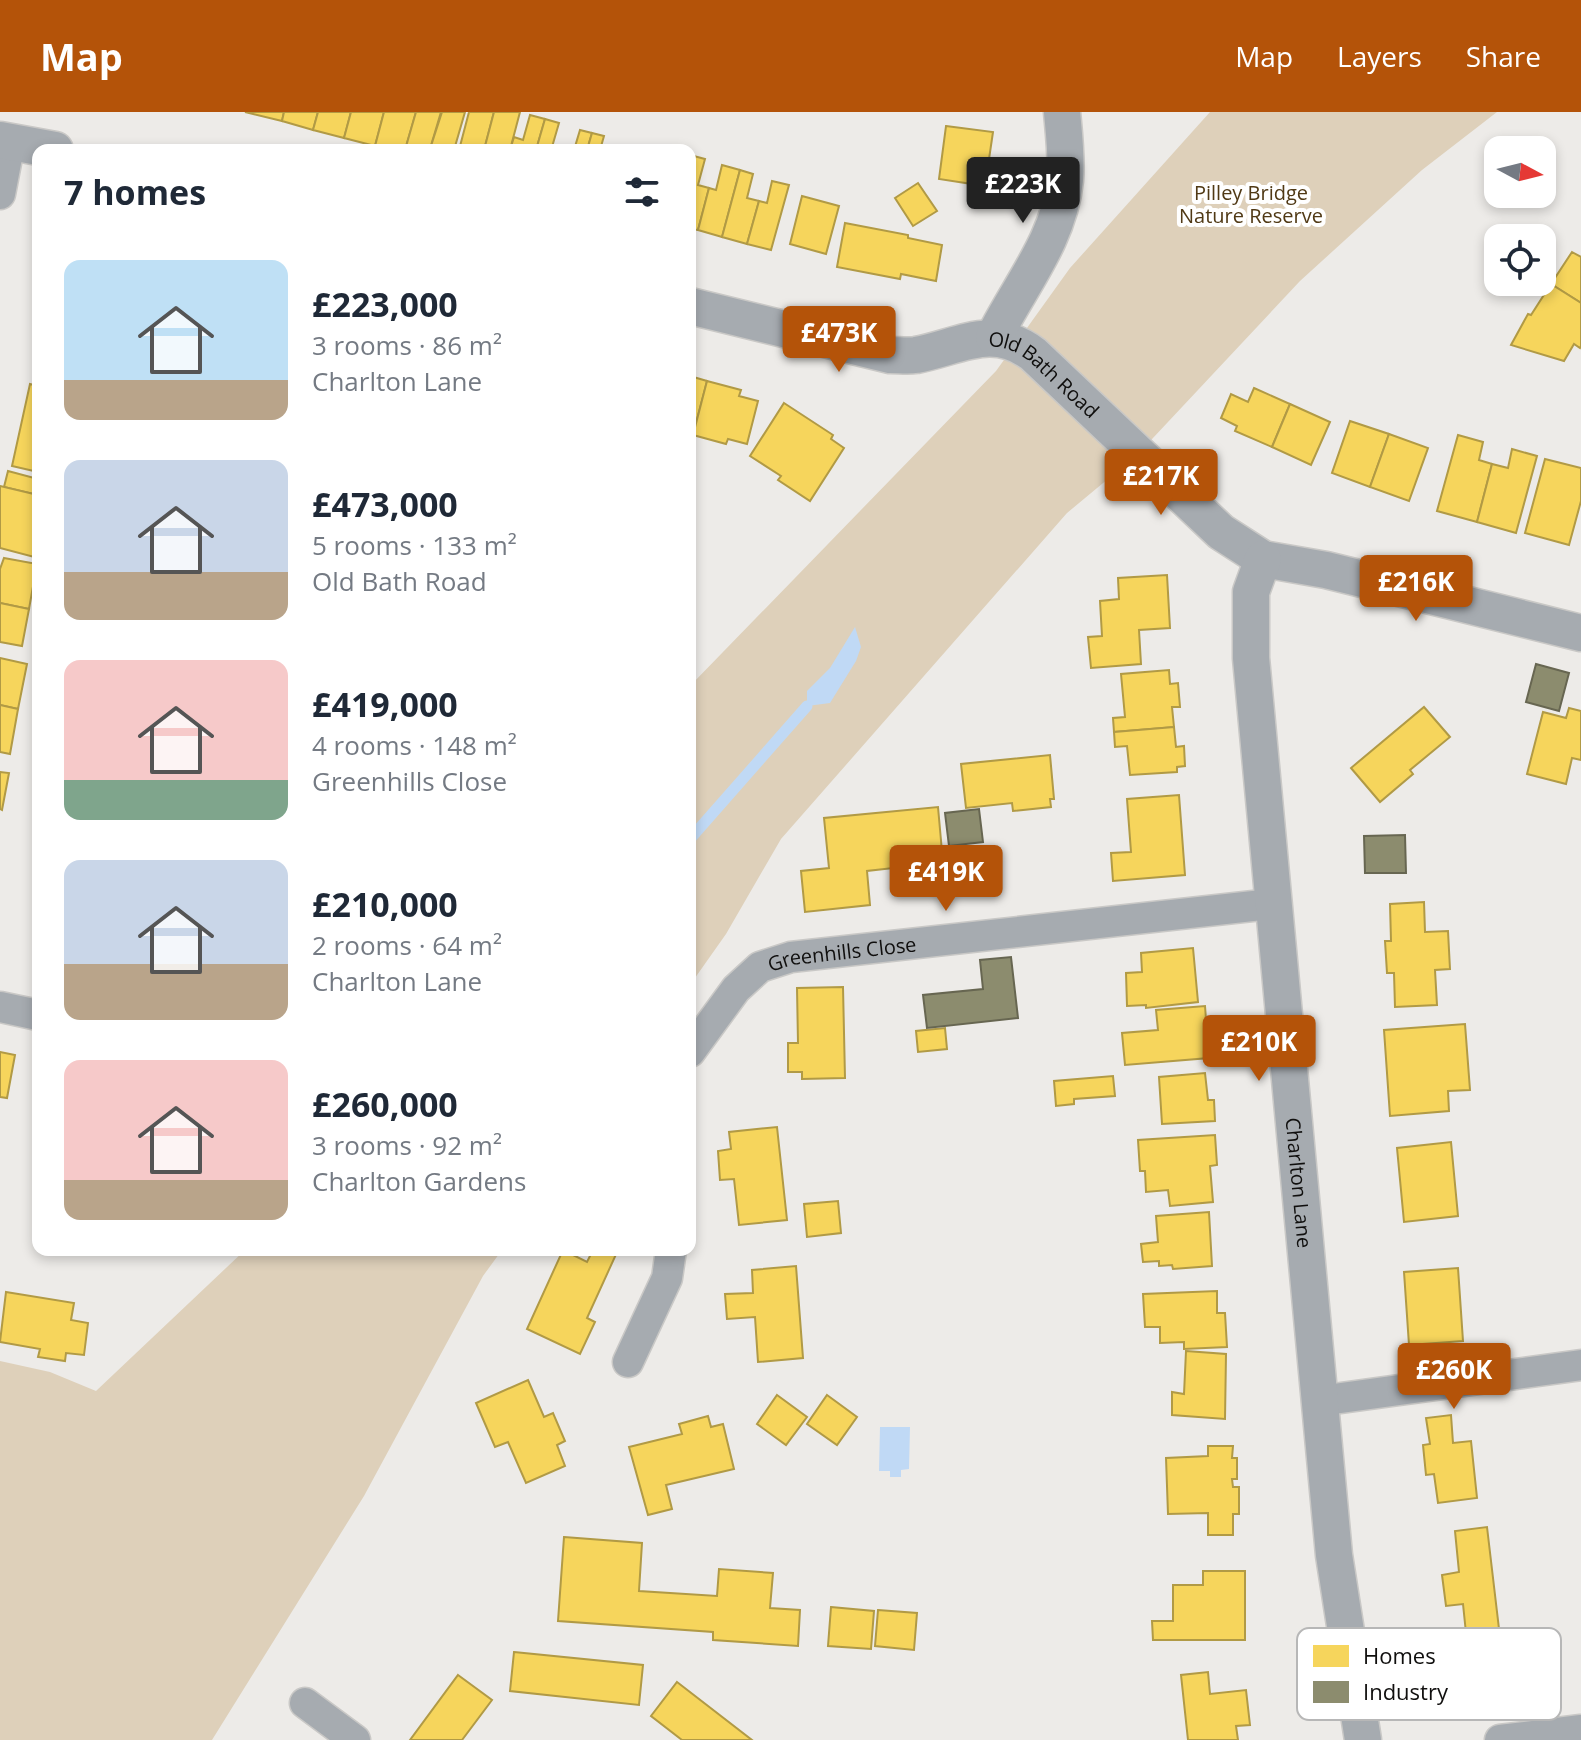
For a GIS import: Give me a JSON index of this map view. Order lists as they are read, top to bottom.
{
  "streets": {
    "street": ["Old Bath Road", "Greenhills Close", "Charlton Lane"]
  },
  "crossings": [
    ["Old Bath Road", "Charlton Lane"],
    ["Greenhills Close", "Charlton Lane"]
  ],
  "parks": ["Pilley Bridge Nature Reserve"],
  "legend": ["Homes", "Industry"],
  "north": "right",
  "page": {
    "header": "Map",
    "nav": ["Map", "Layers", "Share"],
    "heading": "7 homes",
    "price": [
      "£223K",
      "£473K",
      "£217K",
      "£216K",
      "£419K",
      "£210K",
      "£260K"
    ],
    "list": [
      {
        "name": "£223,000",
        "note": "3 rooms · 86 m² · Charlton Lane"
      },
      {
        "name": "£473,000",
        "note": "5 rooms · 133 m² · Old Bath Road"
      },
      {
        "name": "£419,000",
        "note": "4 rooms · 148 m² · Greenhills Close"
      },
      {
        "name": "£210,000",
        "note": "2 rooms · 64 m² · Charlton Lane"
      },
      {
        "name": "£260,000",
        "note": "3 rooms · 92 m² · Charlton Gardens"
      }
    ]
  }
}
